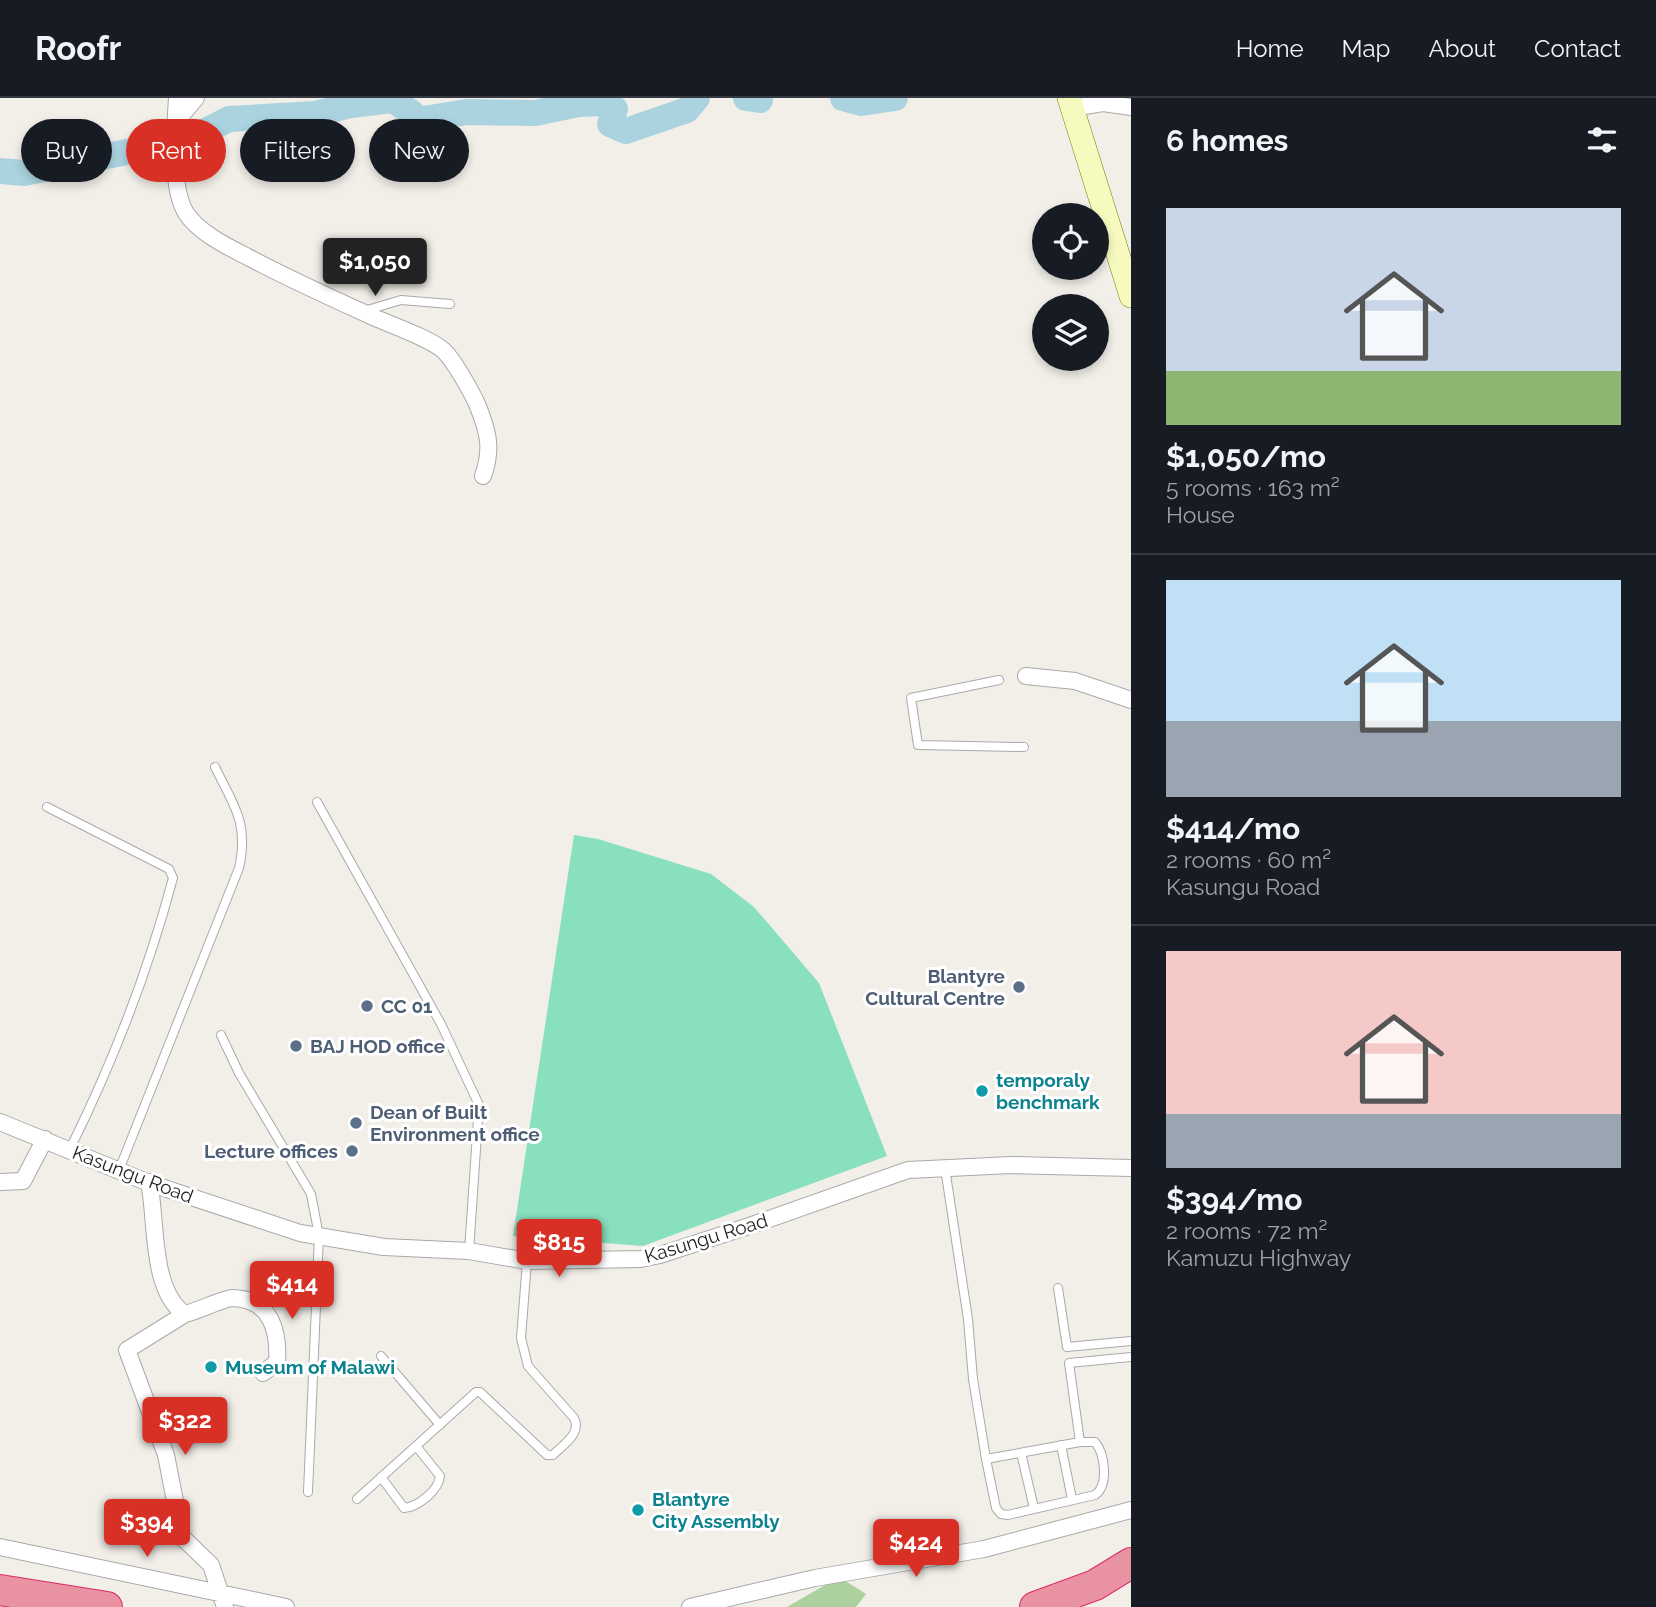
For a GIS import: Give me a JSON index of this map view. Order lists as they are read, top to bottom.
{
  "streets": {
    "street": ["Kasungu Road"]
  },
  "places": [
    "Blantyre Cultural Centre",
    "CC 01",
    "BAJ HOD office",
    "temporaly benchmark",
    "Dean of Built Environment office",
    "Lecture offices",
    "Museum of Malawi",
    "Blantyre City Assembly"
  ],
  "page": {
    "header": "Roofr",
    "nav": [
      "Home",
      "Map",
      "About",
      "Contact"
    ],
    "heading": "6 homes",
    "chip": [
      "Buy",
      "Rent",
      "Filters",
      "New"
    ],
    "list": [
      {
        "name": "$1,050/mo",
        "note": "5 rooms · 163 m² · House"
      },
      {
        "name": "$414/mo",
        "note": "2 rooms · 60 m² · Kasungu Road"
      },
      {
        "name": "$394/mo",
        "note": "2 rooms · 72 m² · Kamuzu Highway"
      }
    ],
    "price": [
      "$1,050",
      "$815",
      "$414",
      "$322",
      "$394",
      "$424"
    ]
  }
}
